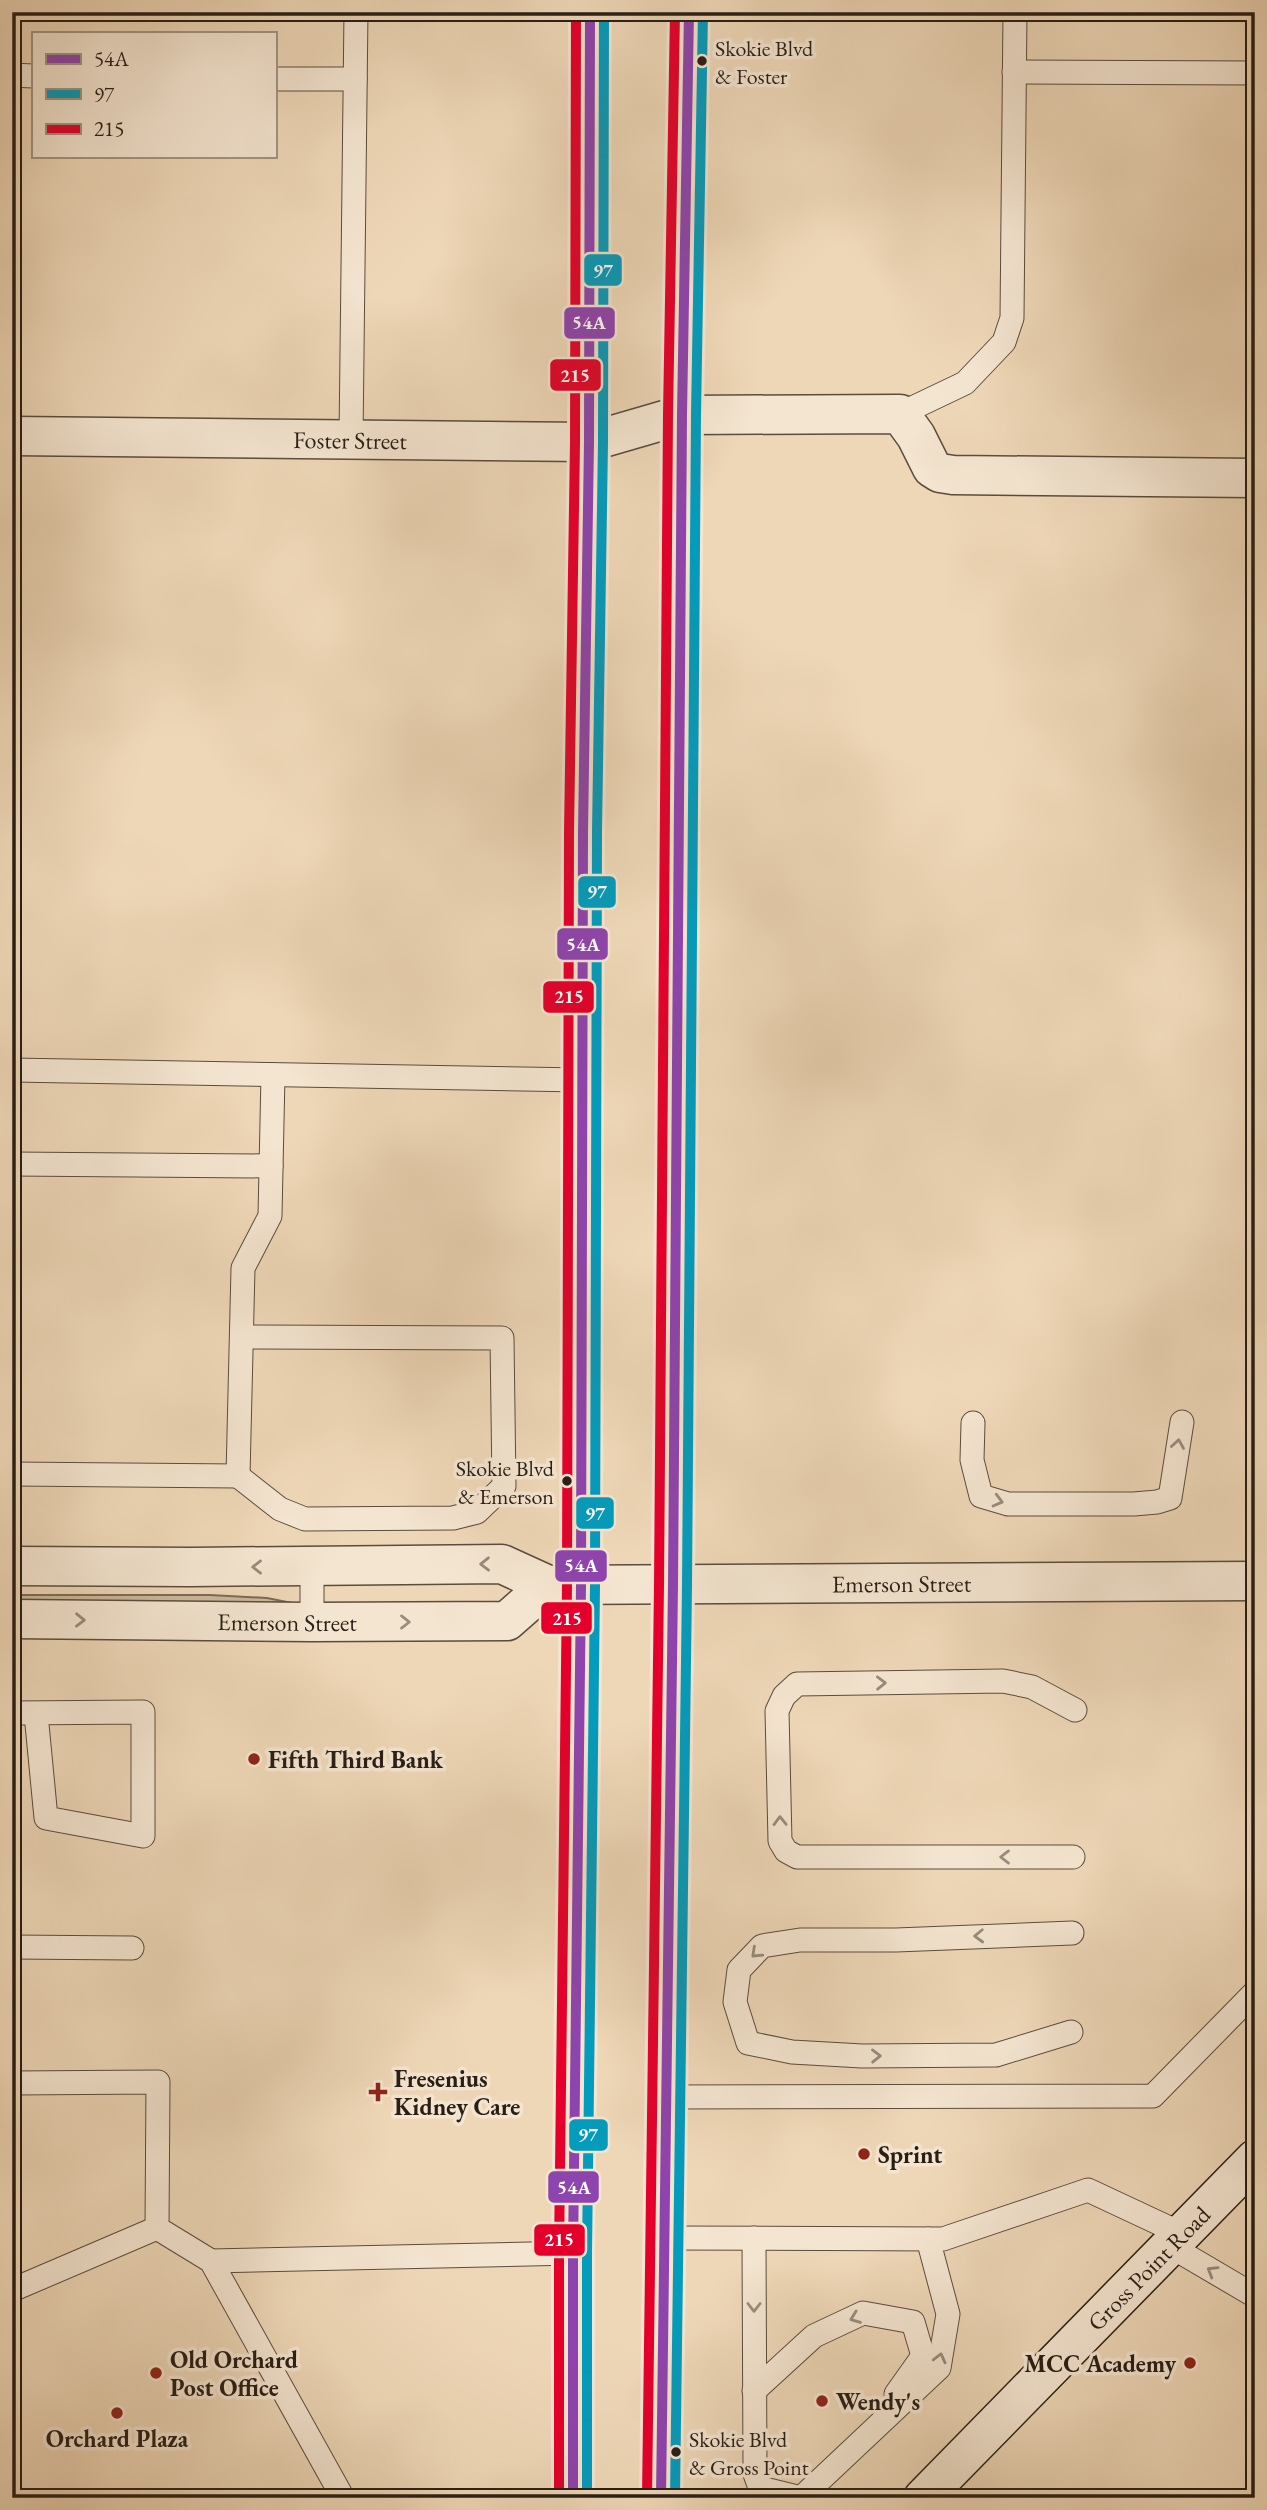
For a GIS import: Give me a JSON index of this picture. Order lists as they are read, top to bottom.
{
  "streets": {
    "street": ["Foster Street", "Emerson Street", "Gross Point Road"]
  },
  "places": {
    "other": [
      "Skokie Blvd & Foster",
      "Skokie Blvd & Emerson",
      "Fifth Third Bank",
      "Sprint",
      "MCC Academy",
      "Old Orchard Post Office",
      "Wendy's",
      "Orchard Plaza",
      "Skokie Blvd & Gross Point"
    ],
    "health": ["Fresenius Kidney Care"]
  },
  "lines": ["transit line 54A", "transit line 97", "transit line 215"],
  "legend": ["54A", "97", "215"]
}
